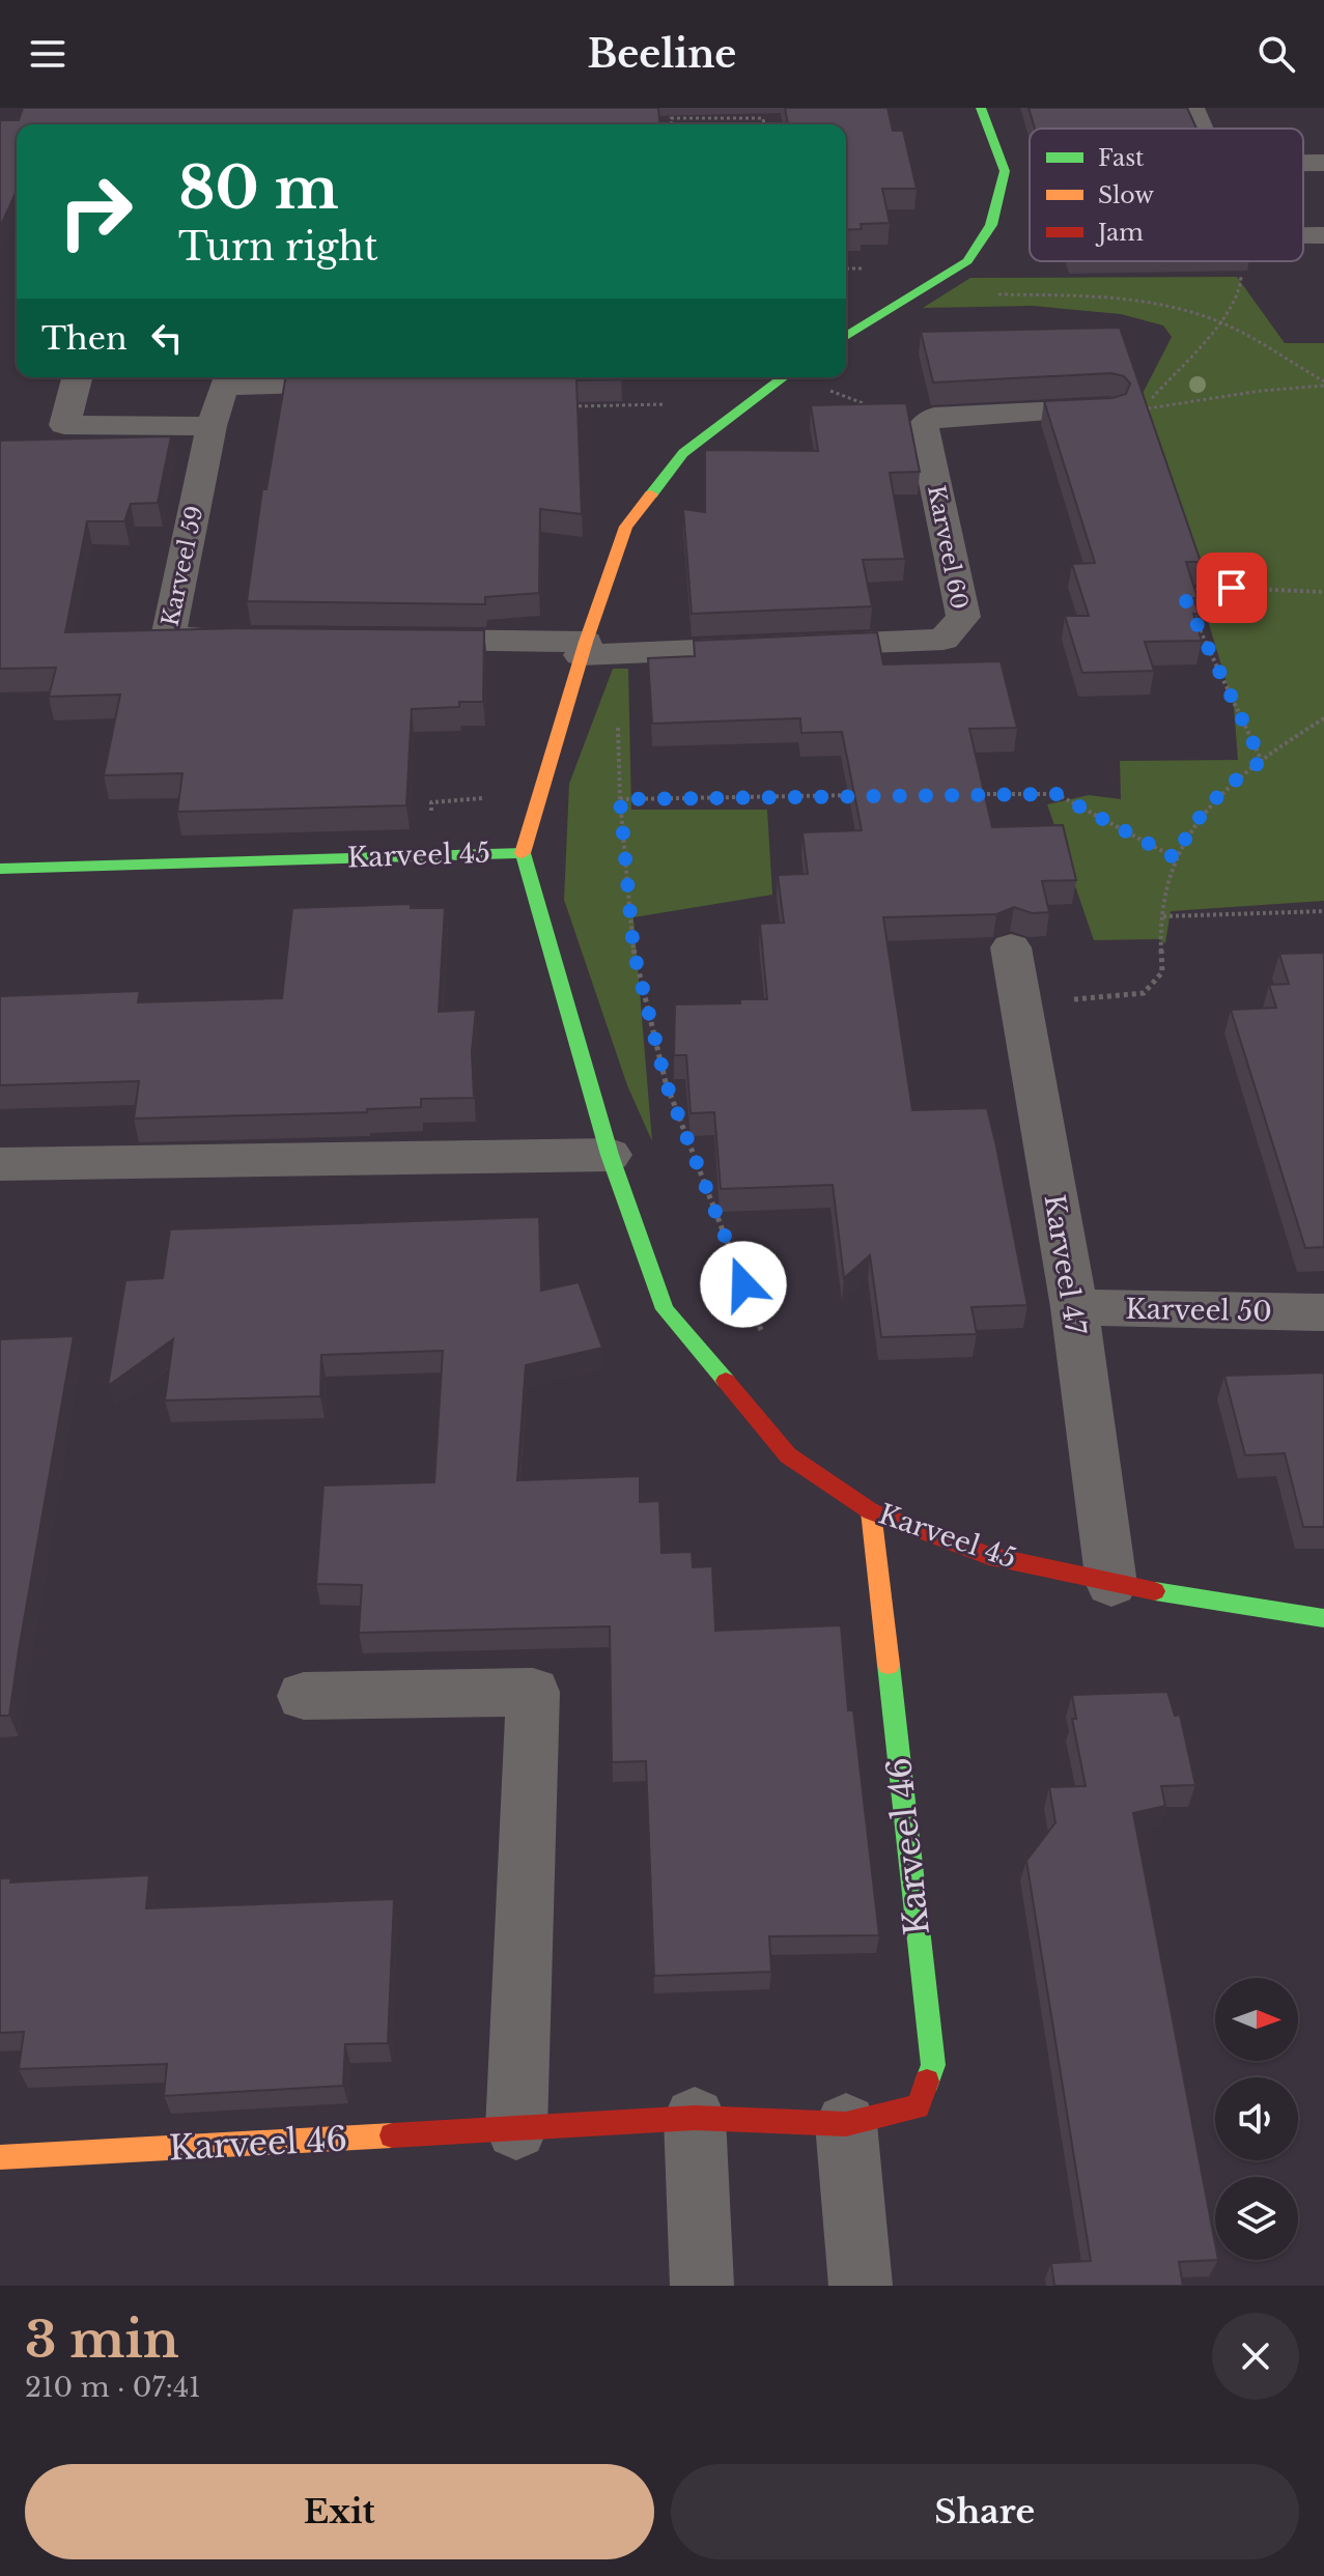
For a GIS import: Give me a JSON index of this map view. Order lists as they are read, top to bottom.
{
  "streets": {
    "street": [
      "Karveel 60",
      "Karveel 59",
      "Karveel 45",
      "Karveel 47",
      "Karveel 50",
      "Karveel 46"
    ]
  },
  "crossings": [
    ["Karveel 45", "Karveel 47"],
    ["Karveel 45", "Karveel 46"],
    ["Karveel 47", "Karveel 50"]
  ],
  "legend": ["Fast", "Slow", "Jam"],
  "north": "right",
  "page": {
    "header": "Beeline",
    "turn": ["80 m", "Turn right"],
    "then": "Then",
    "heading": ["3 min", "210 m · 07:41"],
    "buttons": ["Exit", "Share"]
  }
}
